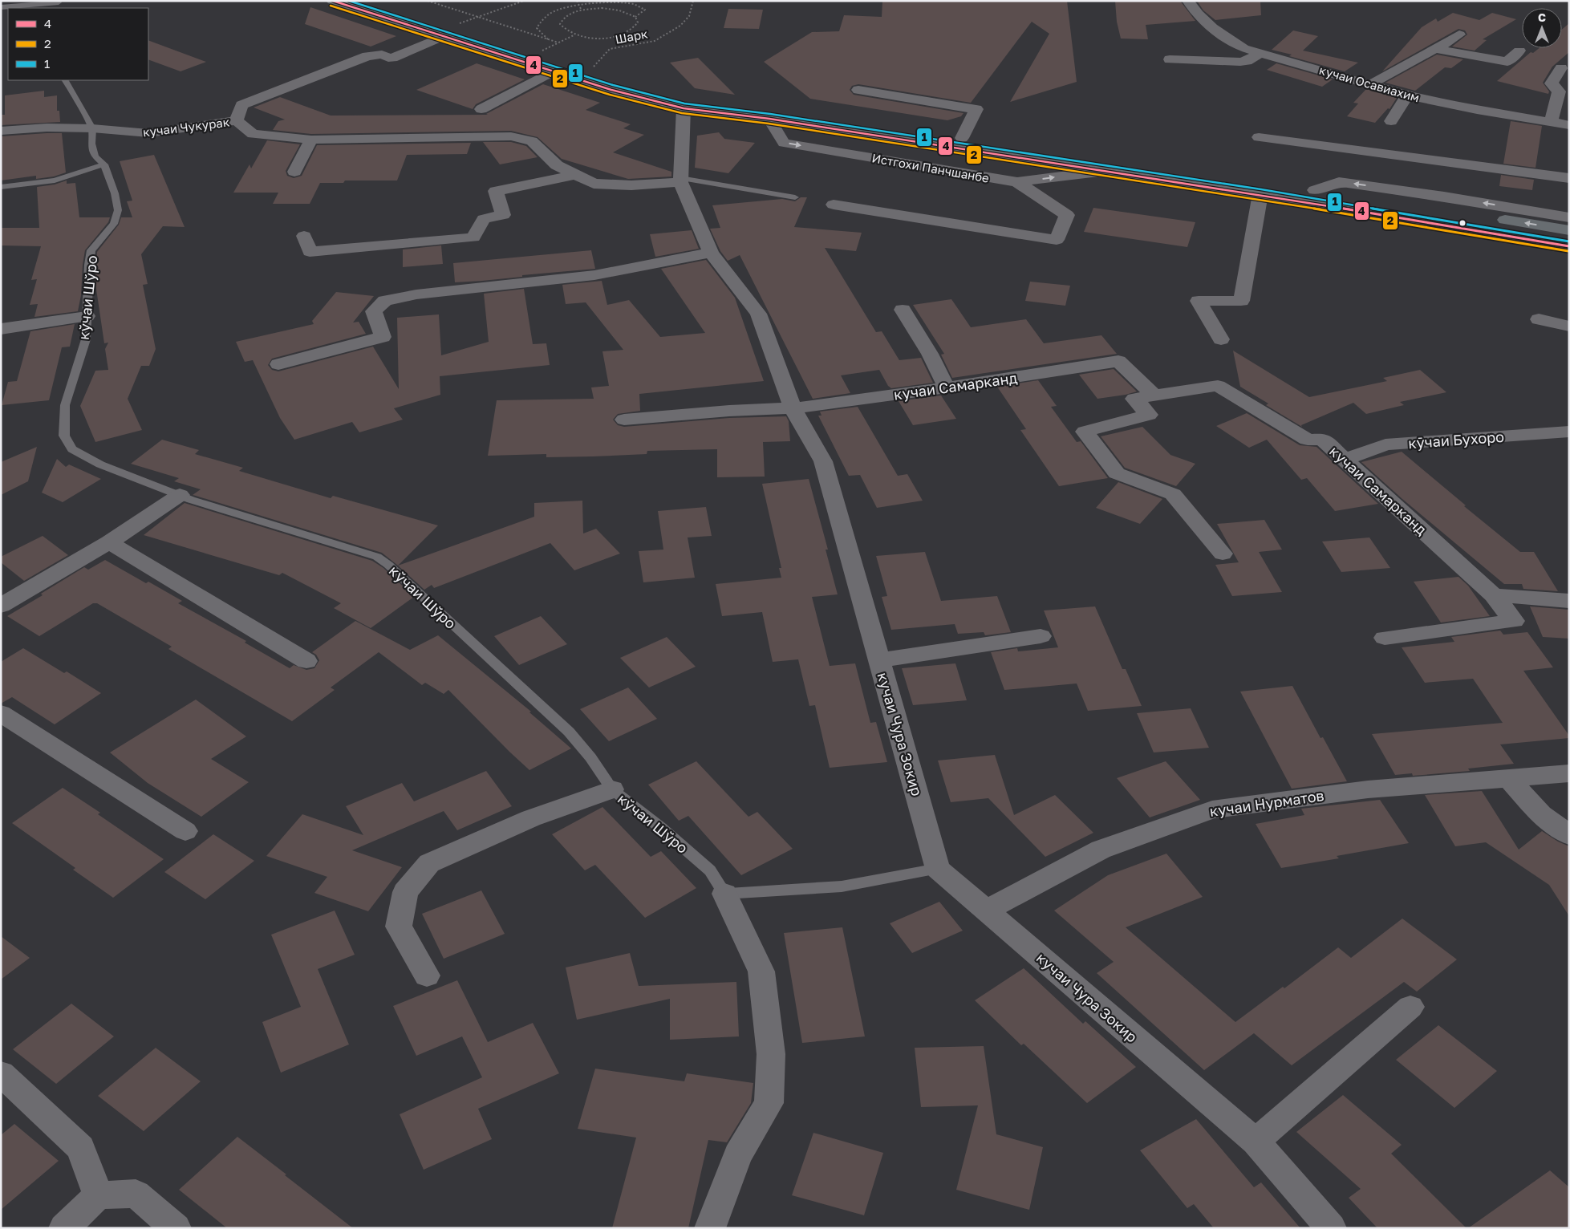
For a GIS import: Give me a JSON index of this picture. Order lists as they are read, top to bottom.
{
  "streets": {
    "street": [
      "кучаи Осавиахим",
      "кучаи Чукурак",
      "Истгохи Панчшанбе",
      "кўчаи Шўро",
      "кучаи Самарканд",
      "кӯчаи Бухоро",
      "кучаи Чура Зокир",
      "кучаи Нурматов"
    ],
    "path": ["Шарк"]
  },
  "crossings": [
    ["кучаи Чукурак", "кўчаи Шўро"],
    ["кучаи Самарканд", "кӯчаи Бухоро"],
    ["кучаи Самарканд", "кучаи Чура Зокир"],
    ["кучаи Чура Зокир", "кучаи Нурматов"]
  ],
  "one_way": ["Истгохи Панчшанбе"],
  "lines": ["transit line 4", "transit line 1", "transit line 2"],
  "legend": ["4", "2", "1"],
  "north": "top"
}
